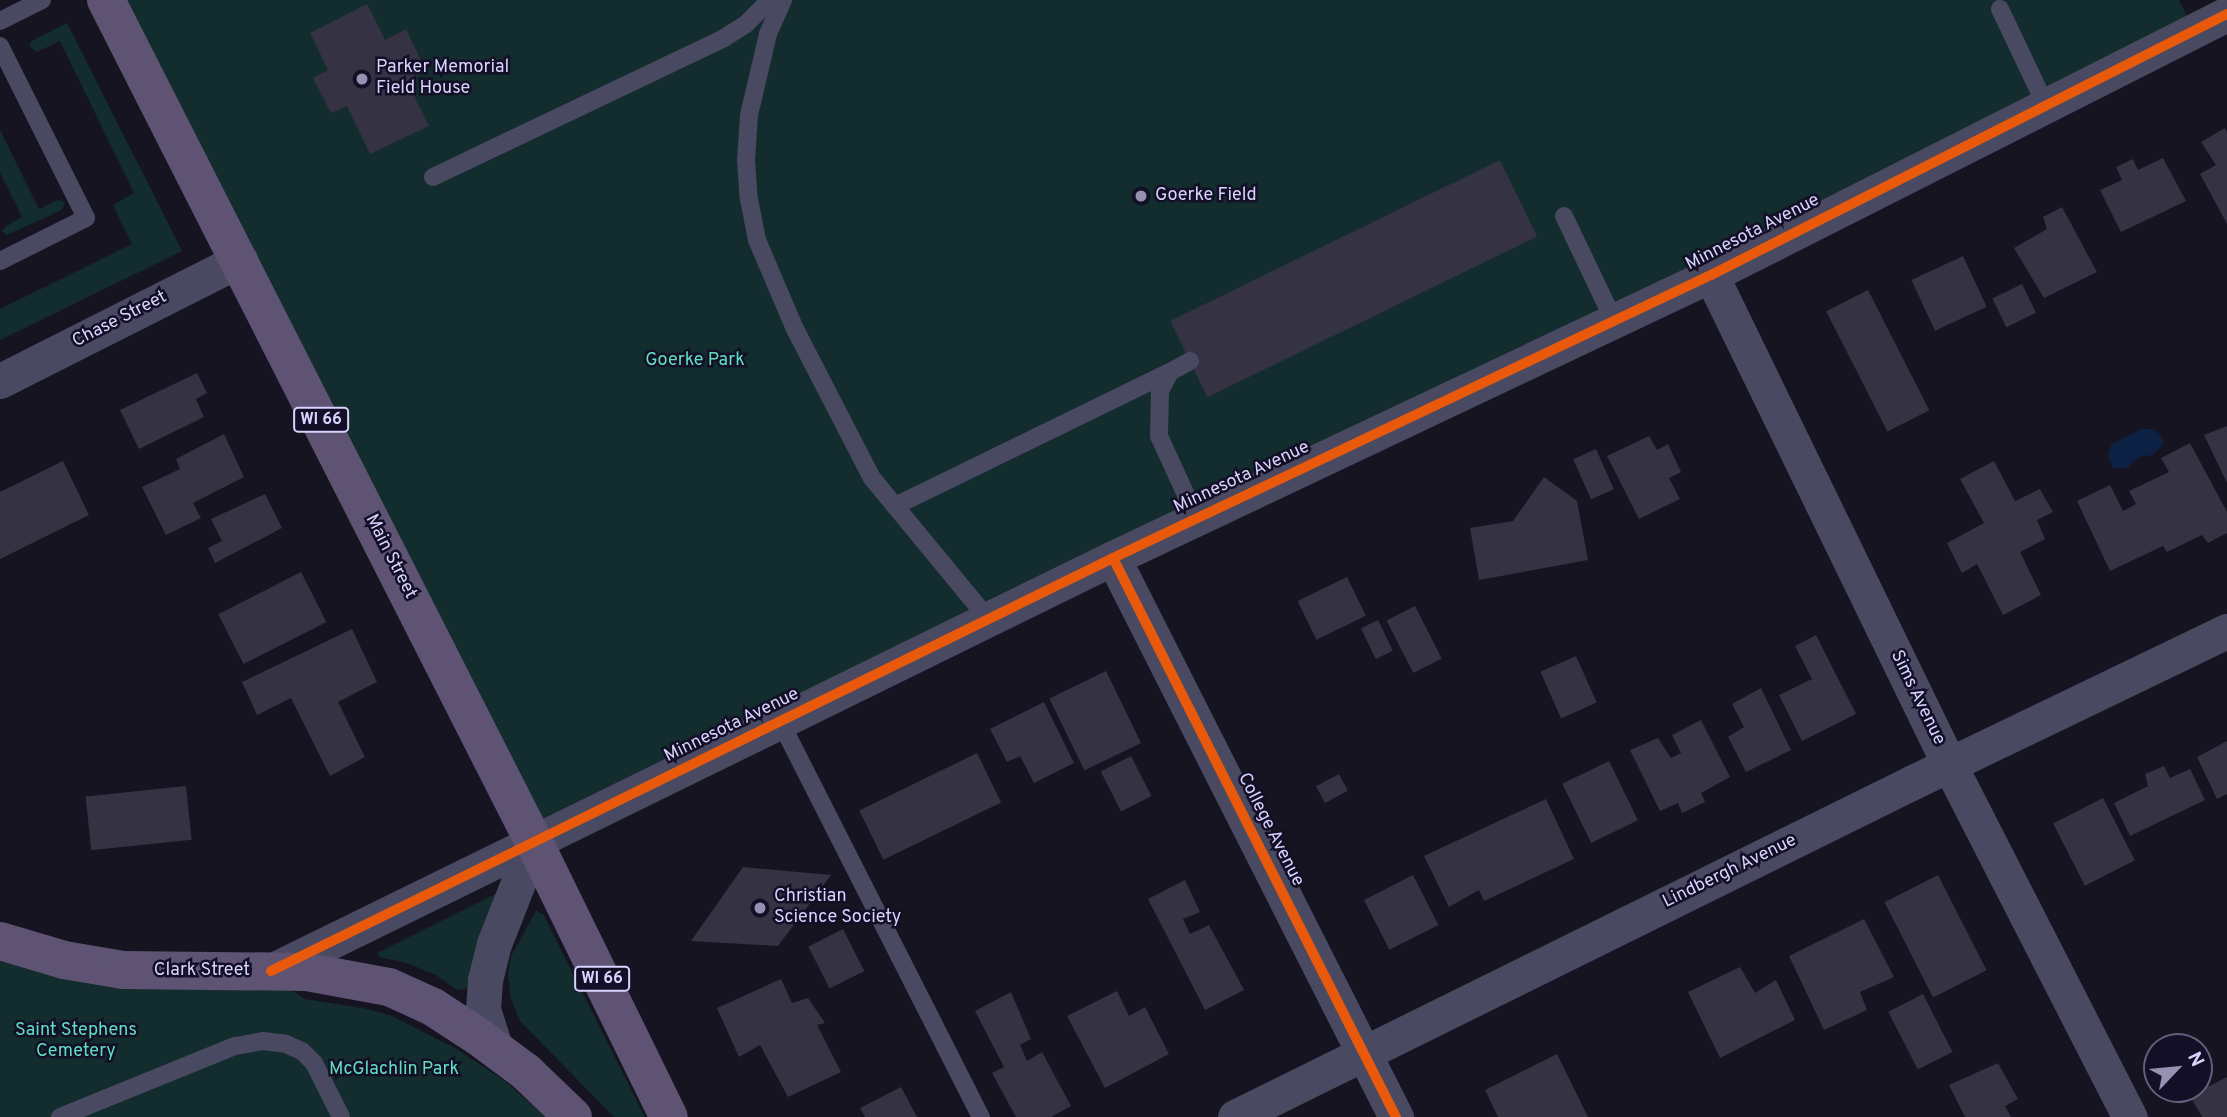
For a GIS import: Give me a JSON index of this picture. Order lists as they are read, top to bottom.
{
  "streets": {
    "main road": ["WI 66", "Main Street", "Clark Street"],
    "street": [
      "Minnesota Avenue",
      "Chase Street",
      "Sims Avenue",
      "College Avenue",
      "Lindbergh Avenue"
    ]
  },
  "crossings": [
    ["Minnesota Avenue", "Main Street"],
    ["Minnesota Avenue", "Sims Avenue"],
    ["Minnesota Avenue", "College Avenue"],
    ["Minnesota Avenue", "Clark Street"],
    ["Chase Street", "Main Street"],
    ["Sims Avenue", "Lindbergh Avenue"],
    ["College Avenue", "Lindbergh Avenue"]
  ],
  "parks": ["Goerke Park", "Saint Stephens Cemetery", "McGlachlin Park"],
  "places": ["Parker Memorial Field House", "Goerke Field", "Christian Science Society"],
  "north": "top right"
}
